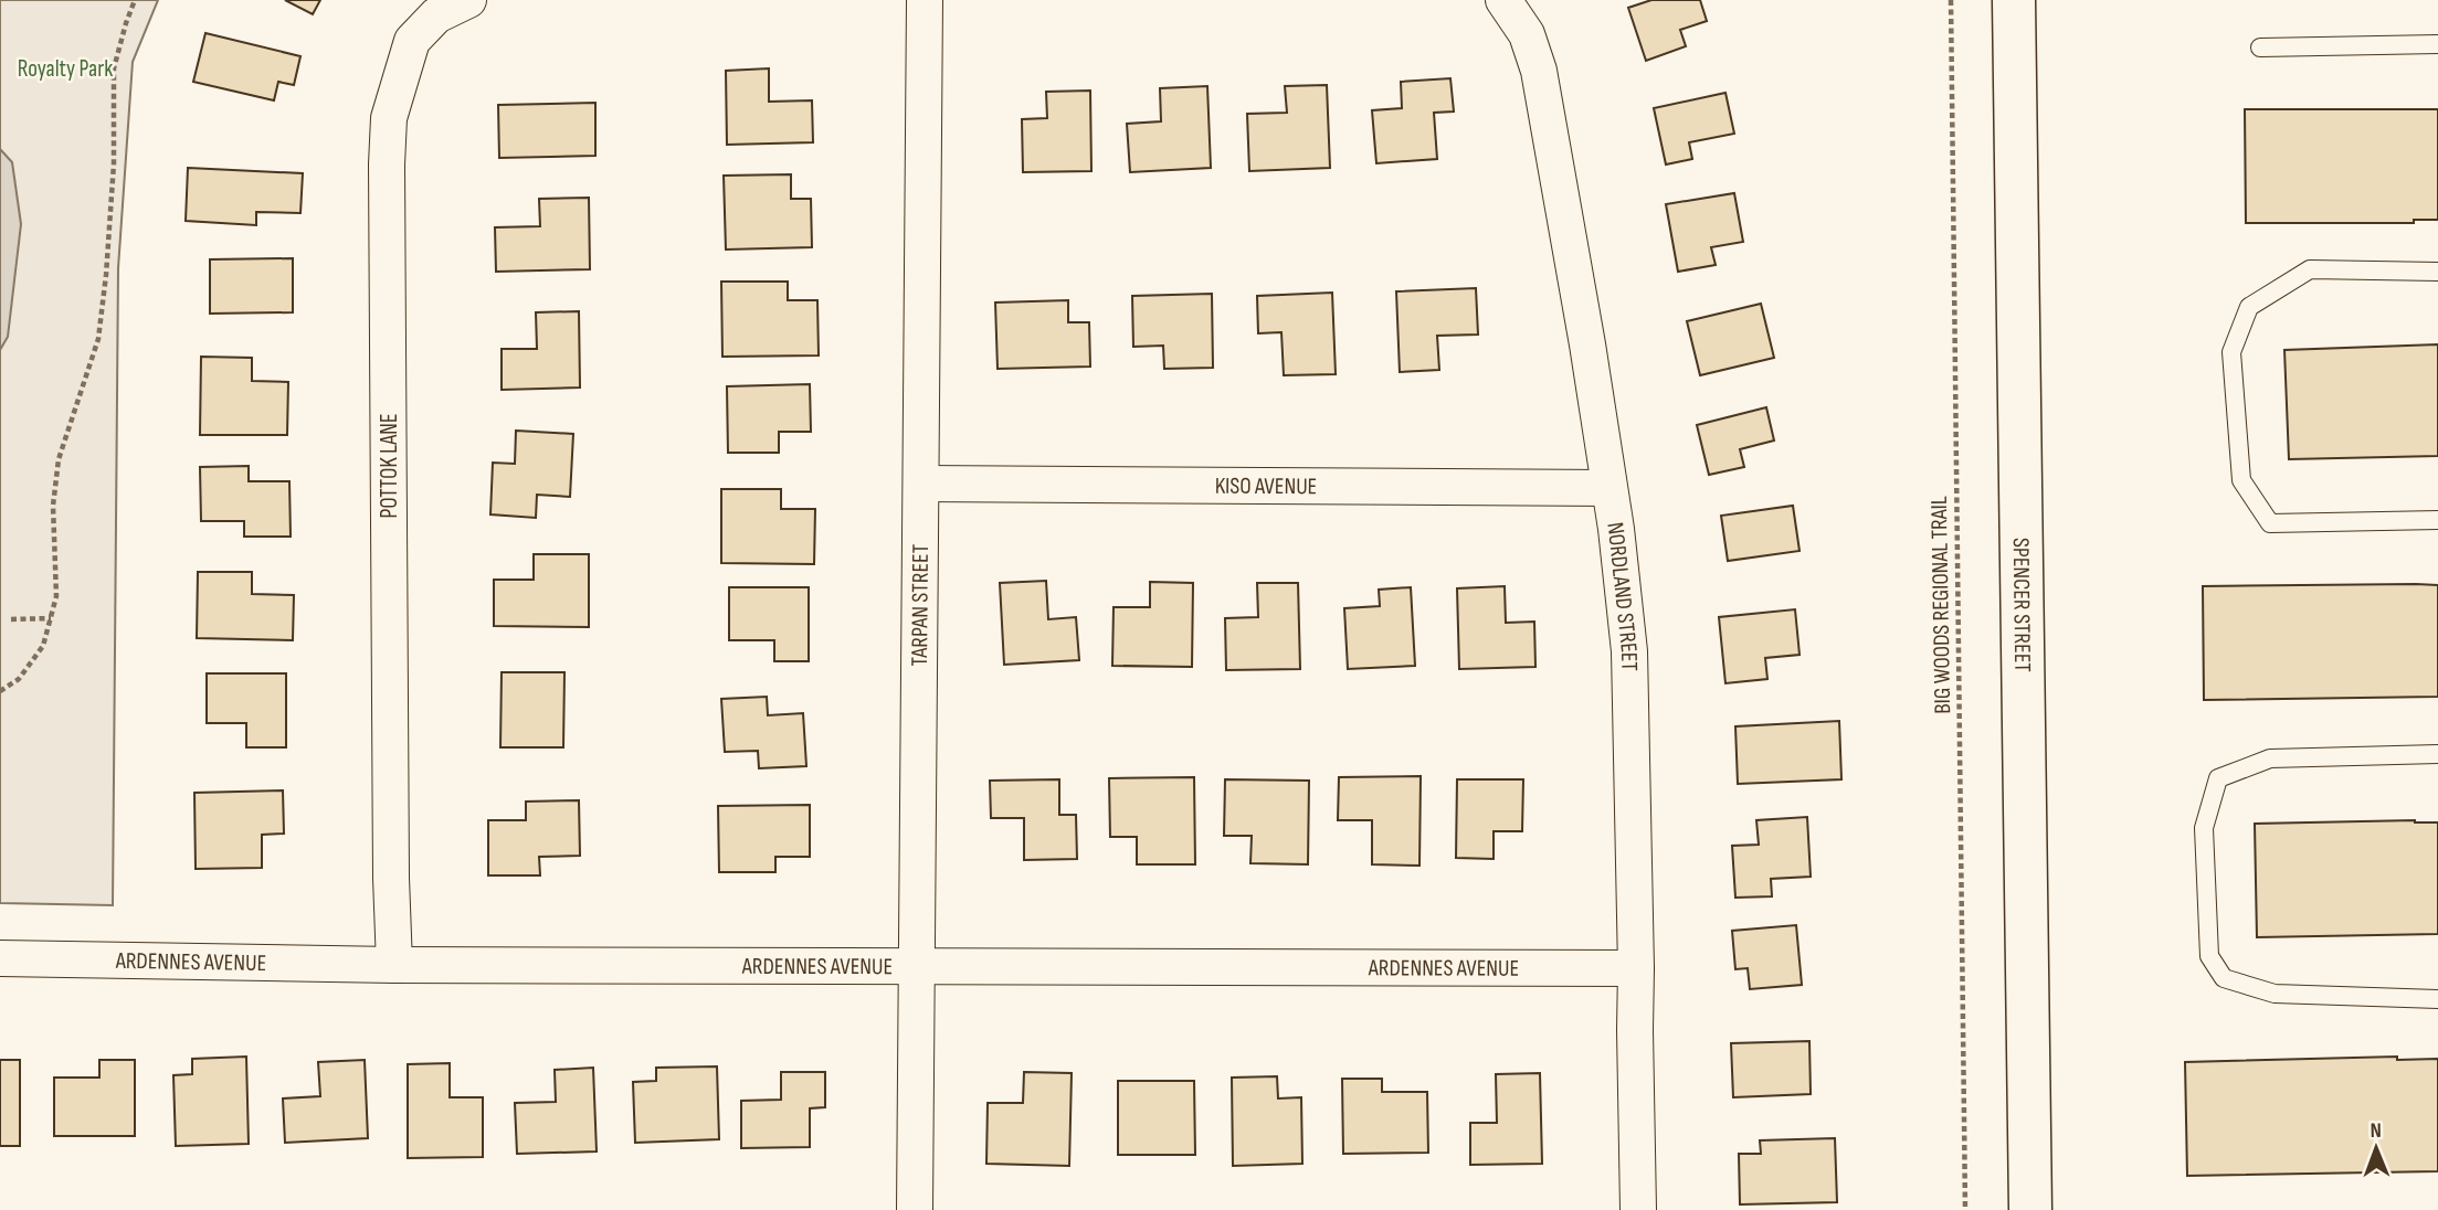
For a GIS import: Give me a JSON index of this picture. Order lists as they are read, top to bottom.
{
  "streets": {
    "street": [
      "POTTOK LANE",
      "KISO AVENUE",
      "NORDLAND STREET",
      "TARPAN STREET",
      "SPENCER STREET",
      "ARDENNES AVENUE"
    ],
    "path": ["BIG WOODS REGIONAL TRAIL"]
  },
  "crossings": [
    ["POTTOK LANE", "ARDENNES AVENUE"],
    ["KISO AVENUE", "NORDLAND STREET"],
    ["KISO AVENUE", "TARPAN STREET"],
    ["NORDLAND STREET", "ARDENNES AVENUE"],
    ["TARPAN STREET", "ARDENNES AVENUE"]
  ],
  "parks": ["Royalty Park"],
  "north": "top"
}
